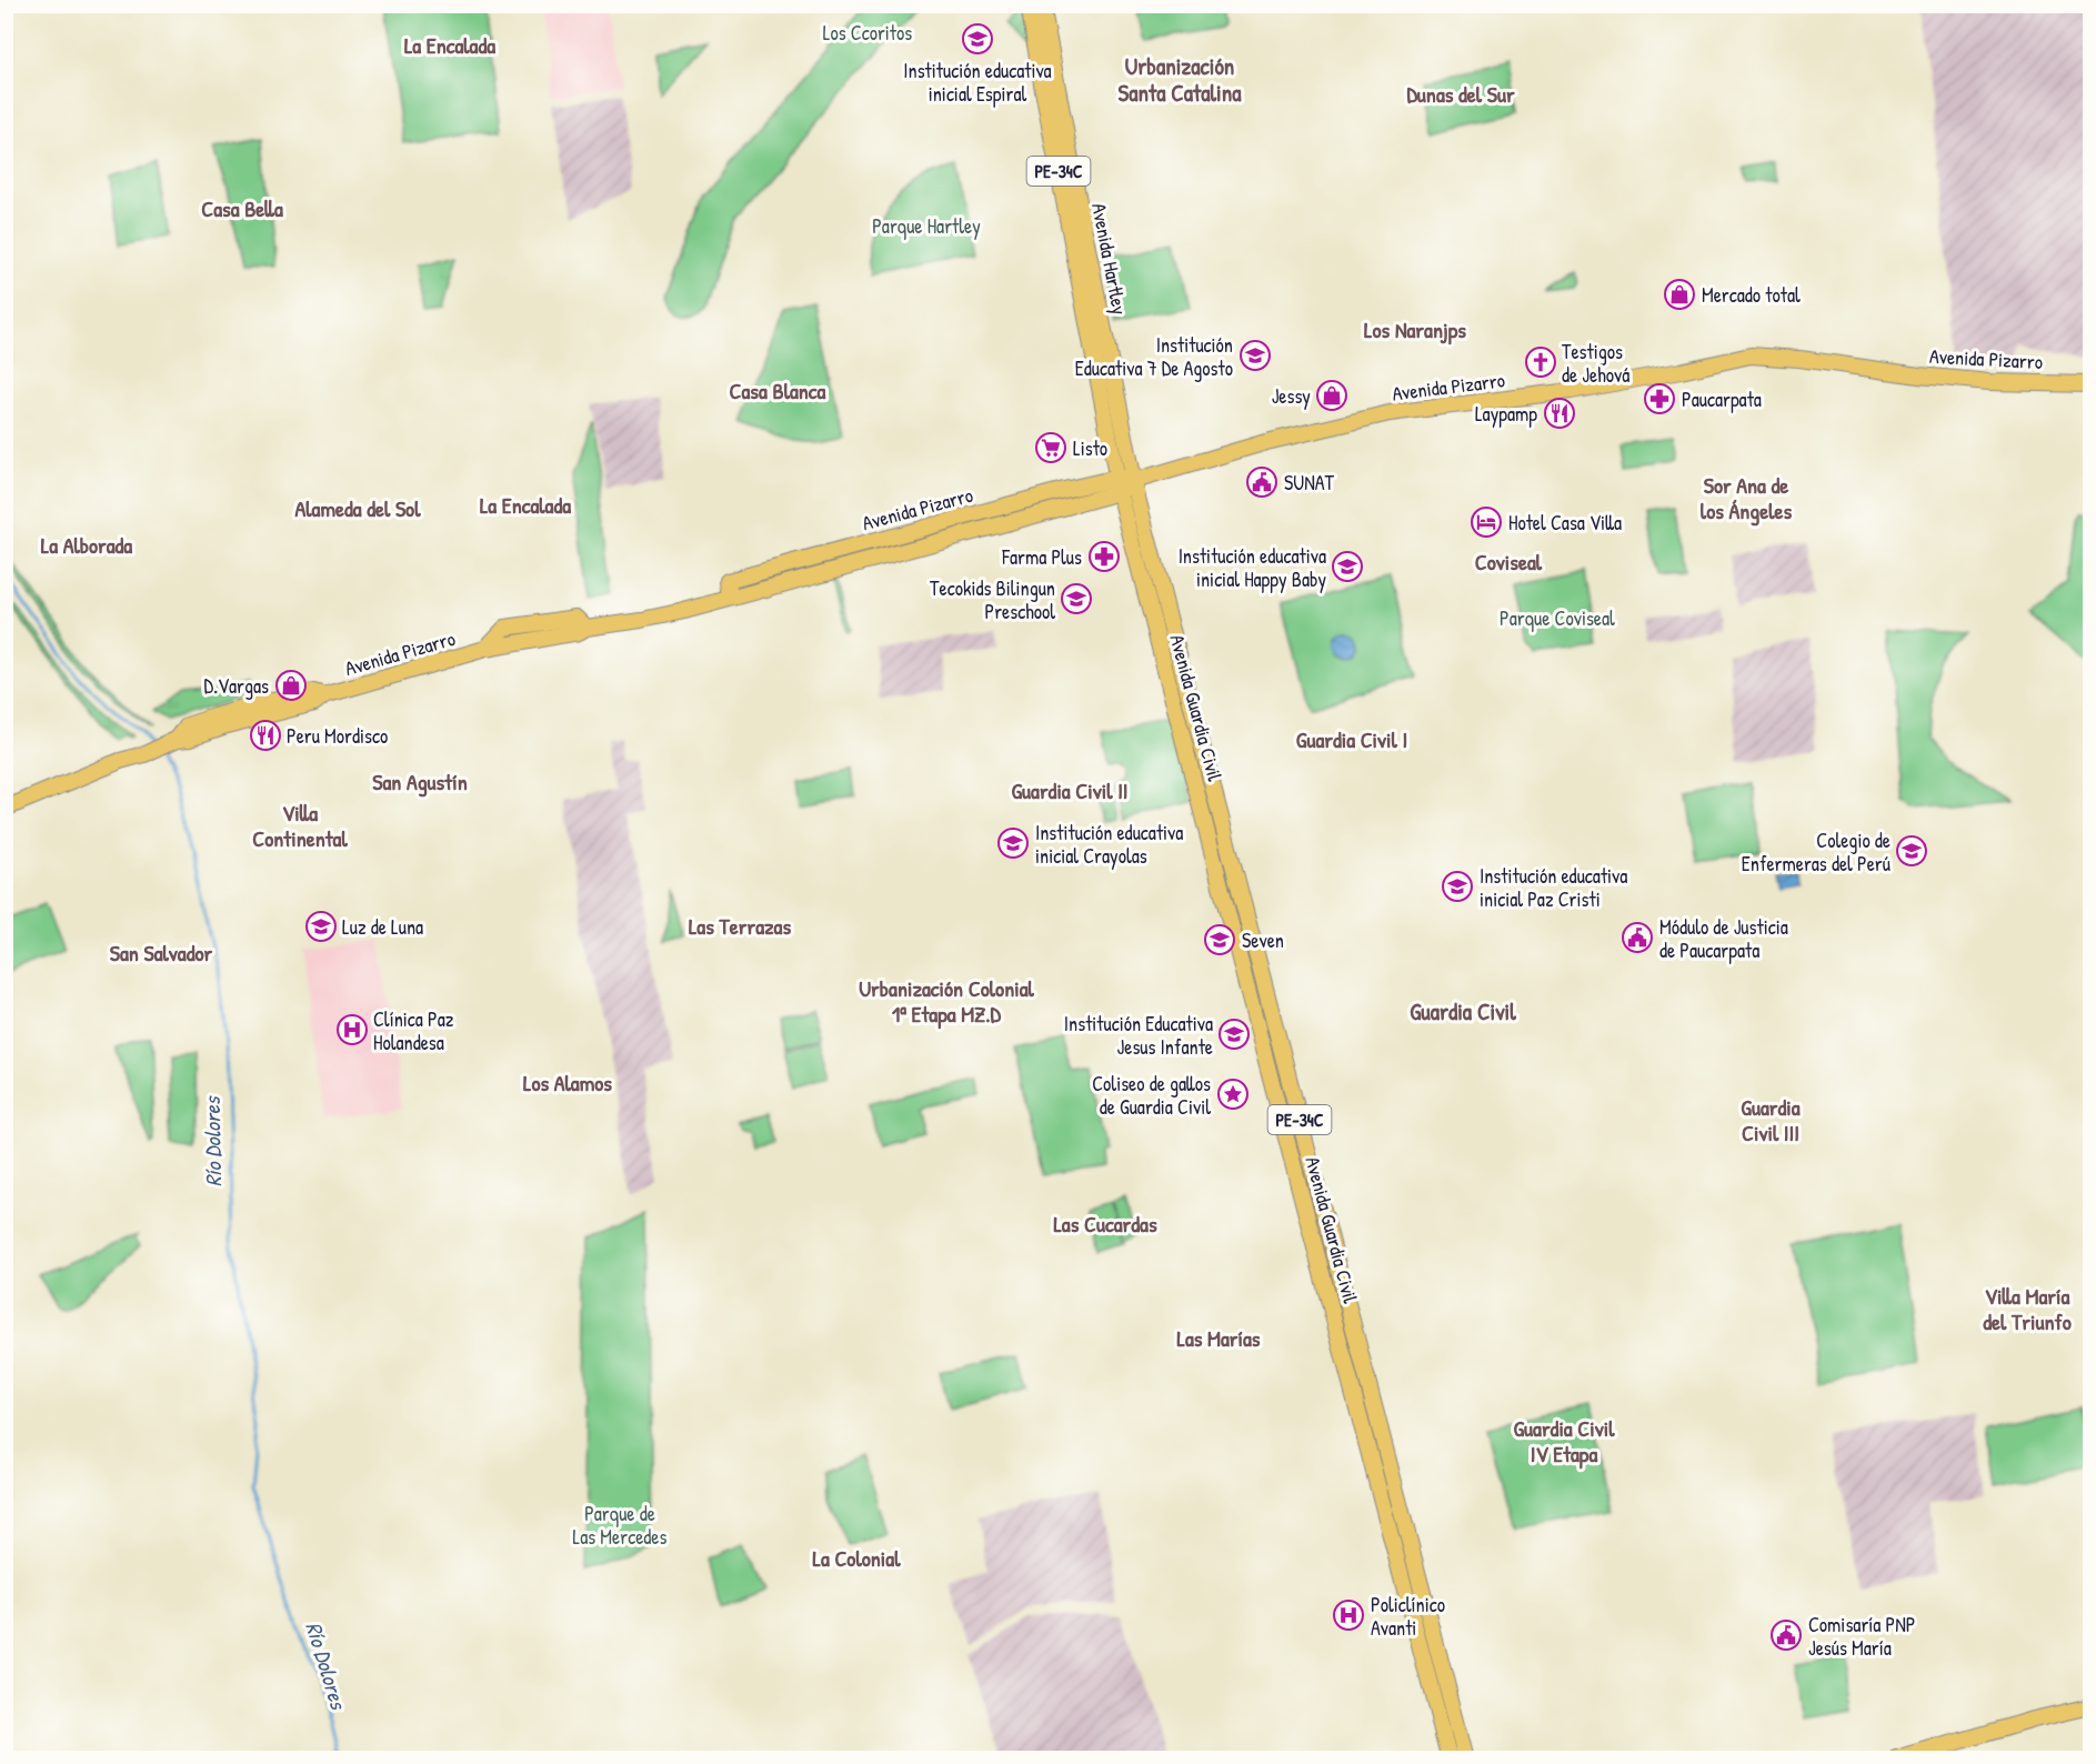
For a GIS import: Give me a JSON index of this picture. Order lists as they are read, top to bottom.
{
  "streets": {
    "main road": [
      "PE-34C",
      "Avenida Hartley",
      "Avenida Pizarro",
      "Avenida Guardia Civil"
    ]
  },
  "crossings": [
    ["Avenida Hartley", "Avenida Pizarro"],
    ["Avenida Hartley", "Avenida Guardia Civil"],
    ["Avenida Pizarro", "Avenida Guardia Civil"]
  ],
  "districts": [
    "La Encalada",
    "Urbanización Santa Catalina",
    "Dunas del Sur",
    "Casa Bella",
    "Los Naranjps",
    "Casa Blanca",
    "Sor Ana de los Ángeles",
    "La Encalada",
    "Alameda del Sol",
    "La Alborada",
    "Coviseal",
    "Guardia Civil I",
    "San Agustín",
    "Guardia Civil II",
    "Villa Continental",
    "Las Terrazas",
    "San Salvador",
    "Urbanización Colonial 1ª Etapa MZ.D",
    "Guardia Civil",
    "Los Alamos",
    "Guardia Civil III",
    "Las Cucardas",
    "Villa María del Triunfo",
    "Las Marías",
    "Guardia Civil IV Etapa",
    "La Colonial"
  ],
  "water": ["Río Dolores"],
  "parks": [
    "Los Ccoritos",
    "Parque Hartley",
    "Parque Coviseal",
    "Parque de Las Mercedes"
  ],
  "places": {
    "school or university": [
      "Institución educativa inicial Espiral",
      "Institución Educativa 7 De Agosto",
      "Institución educativa inicial Happy Baby",
      "Tecokids Bilingun Preschool",
      "Institución educativa inicial Crayolas",
      "Colegio de Enfermeras del Perú",
      "Institución educativa inicial Paz Cristi",
      "Luz de Luna",
      "Seven",
      "Institución Educativa Jesus Infante"
    ],
    "shop": ["Mercado total", "Jessy", "D.Vargas"],
    "church": ["Testigos de Jehová"],
    "pharmacy": ["Paucarpata", "Farma Plus"],
    "restaurant": ["Laypamp", "Peru Mordisco"],
    "supermarket": ["Listo"],
    "public building": ["SUNAT", "Módulo de Justicia de Paucarpata", "Comisaría PNP Jesús María"],
    "hotel": ["Hotel Casa Villa"],
    "hospital": ["Clínica Paz Holandesa", "Policlínico Avanti"],
    "place": ["Coliseo de gallos de Guardia Civil"]
  }
}
